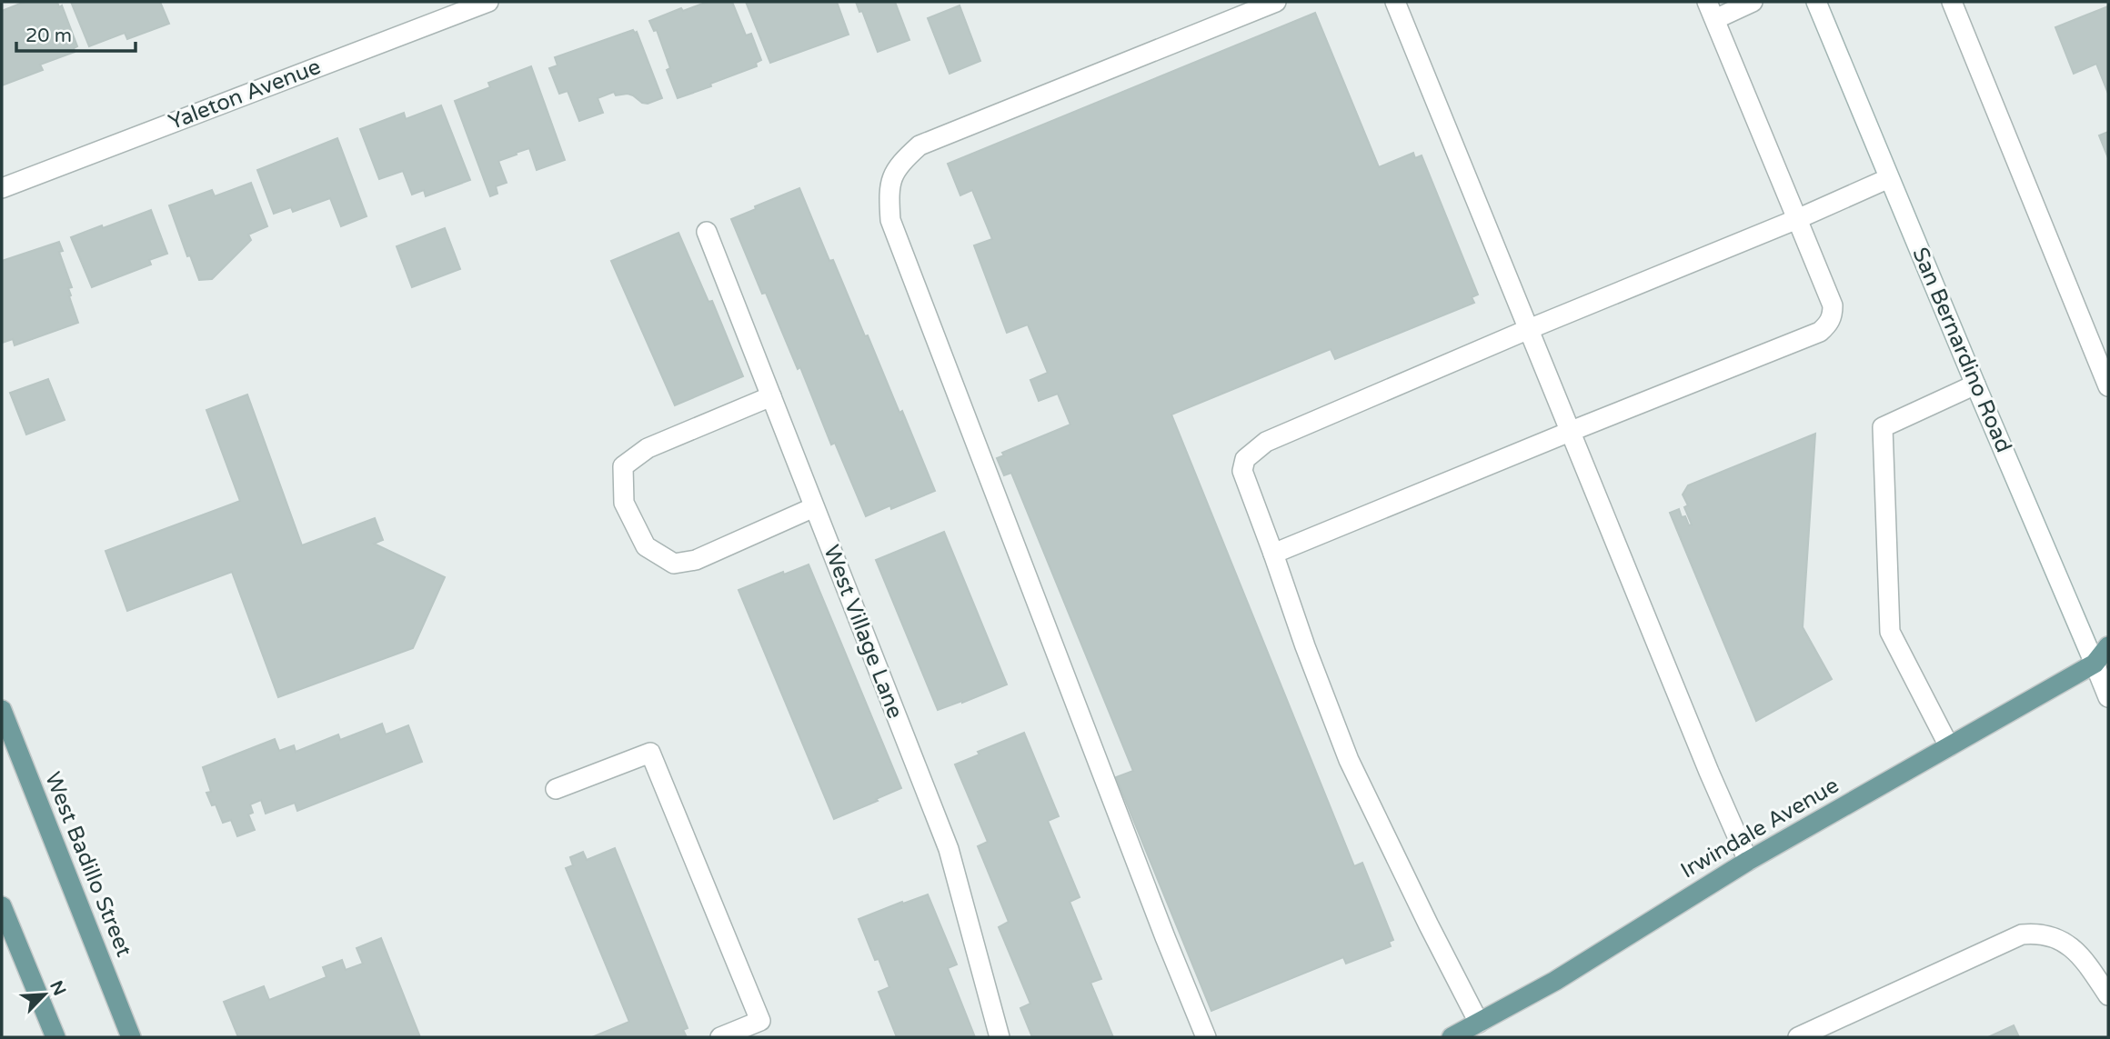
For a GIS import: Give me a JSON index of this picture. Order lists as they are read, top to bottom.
{
  "streets": {
    "main road": ["Irwindale Avenue", "West Badillo Street"],
    "street": ["Yaleton Avenue", "San Bernardino Road", "West Village Lane"]
  },
  "crossings": [
    ["San Bernardino Road", "Irwindale Avenue"]
  ],
  "scale_bar": "20 m",
  "north": "top right"
}
